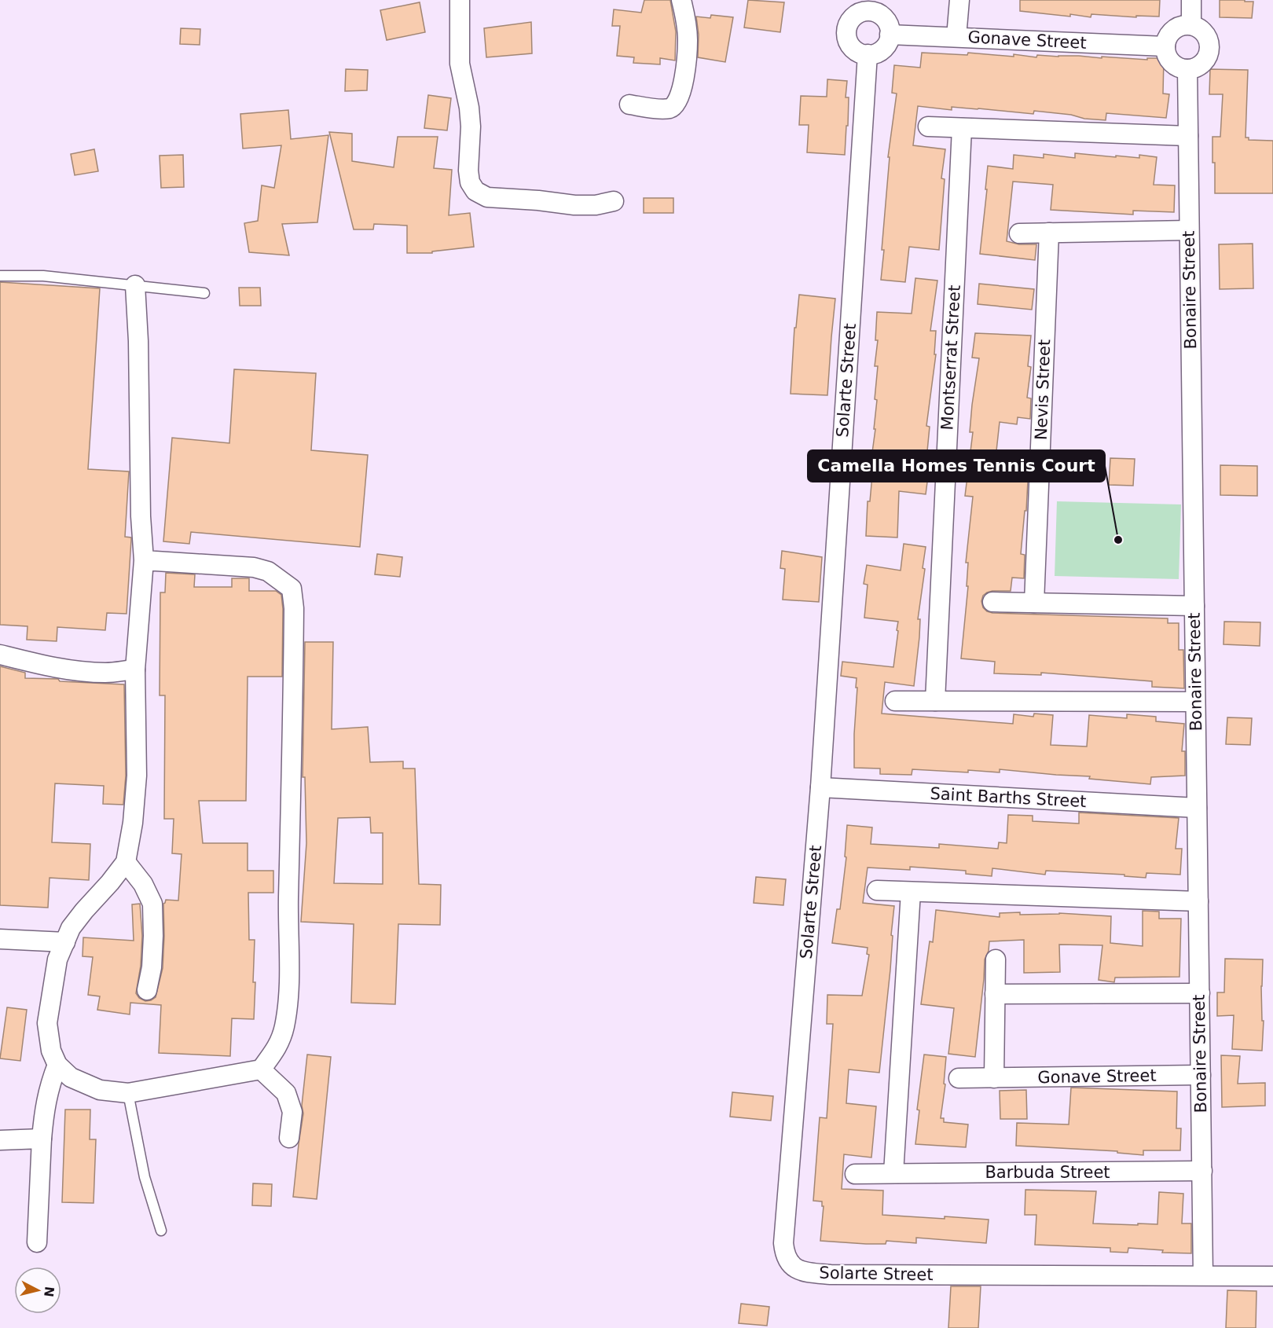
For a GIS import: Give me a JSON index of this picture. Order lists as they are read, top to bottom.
{
  "streets": {
    "street": [
      "Gonave Street",
      "Bonaire Street",
      "Montserrat Street",
      "Solarte Street",
      "Nevis Street",
      "Saint Barths Street",
      "Barbuda Street"
    ]
  },
  "crossings": [
    ["Gonave Street", "Bonaire Street"],
    ["Gonave Street", "Solarte Street"],
    ["Bonaire Street", "Solarte Street"],
    ["Bonaire Street", "Saint Barths Street"],
    ["Bonaire Street", "Barbuda Street"],
    ["Solarte Street", "Saint Barths Street"]
  ],
  "places": ["Camella Homes Tennis Court"],
  "north": "right"
}
